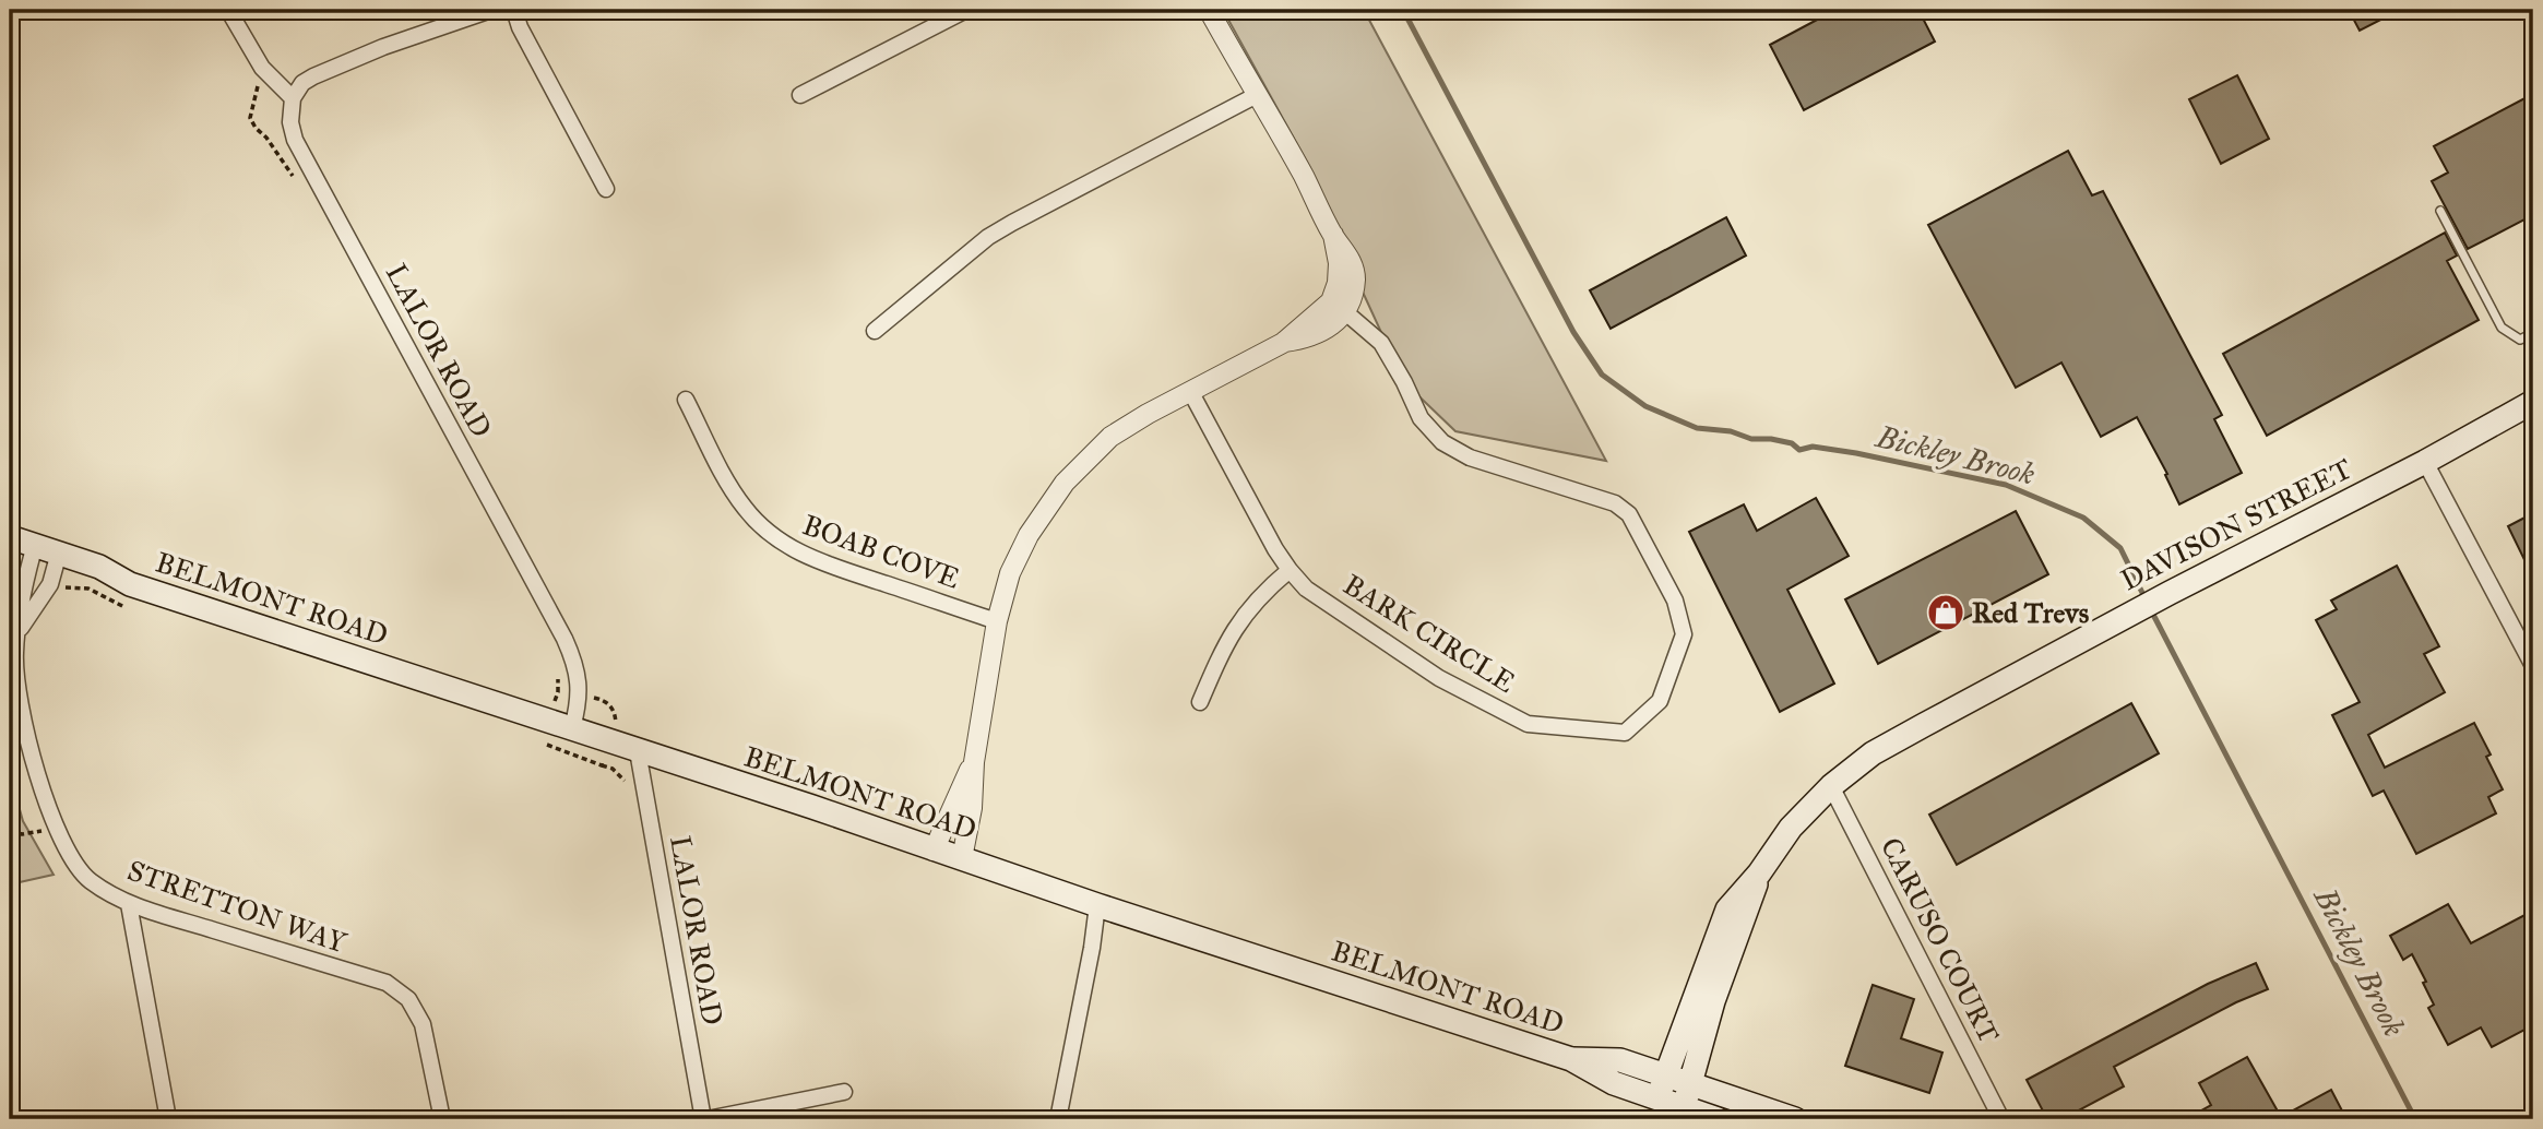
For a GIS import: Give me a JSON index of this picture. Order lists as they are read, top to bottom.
{
  "streets": {
    "main road": ["DAVISON STREET", "BELMONT ROAD"],
    "street": [
      "LALOR ROAD",
      "BOAB COVE",
      "BARK CIRCLE",
      "STRETTON WAY",
      "CARUSO COURT"
    ]
  },
  "crossings": [
    ["LALOR ROAD", "BELMONT ROAD"],
    ["DAVISON STREET", "BELMONT ROAD"],
    ["DAVISON STREET", "CARUSO COURT"],
    ["BELMONT ROAD", "STRETTON WAY"]
  ],
  "water": ["Bickley Brook"],
  "places": {
    "shop": ["Red Trevs"]
  }
}
